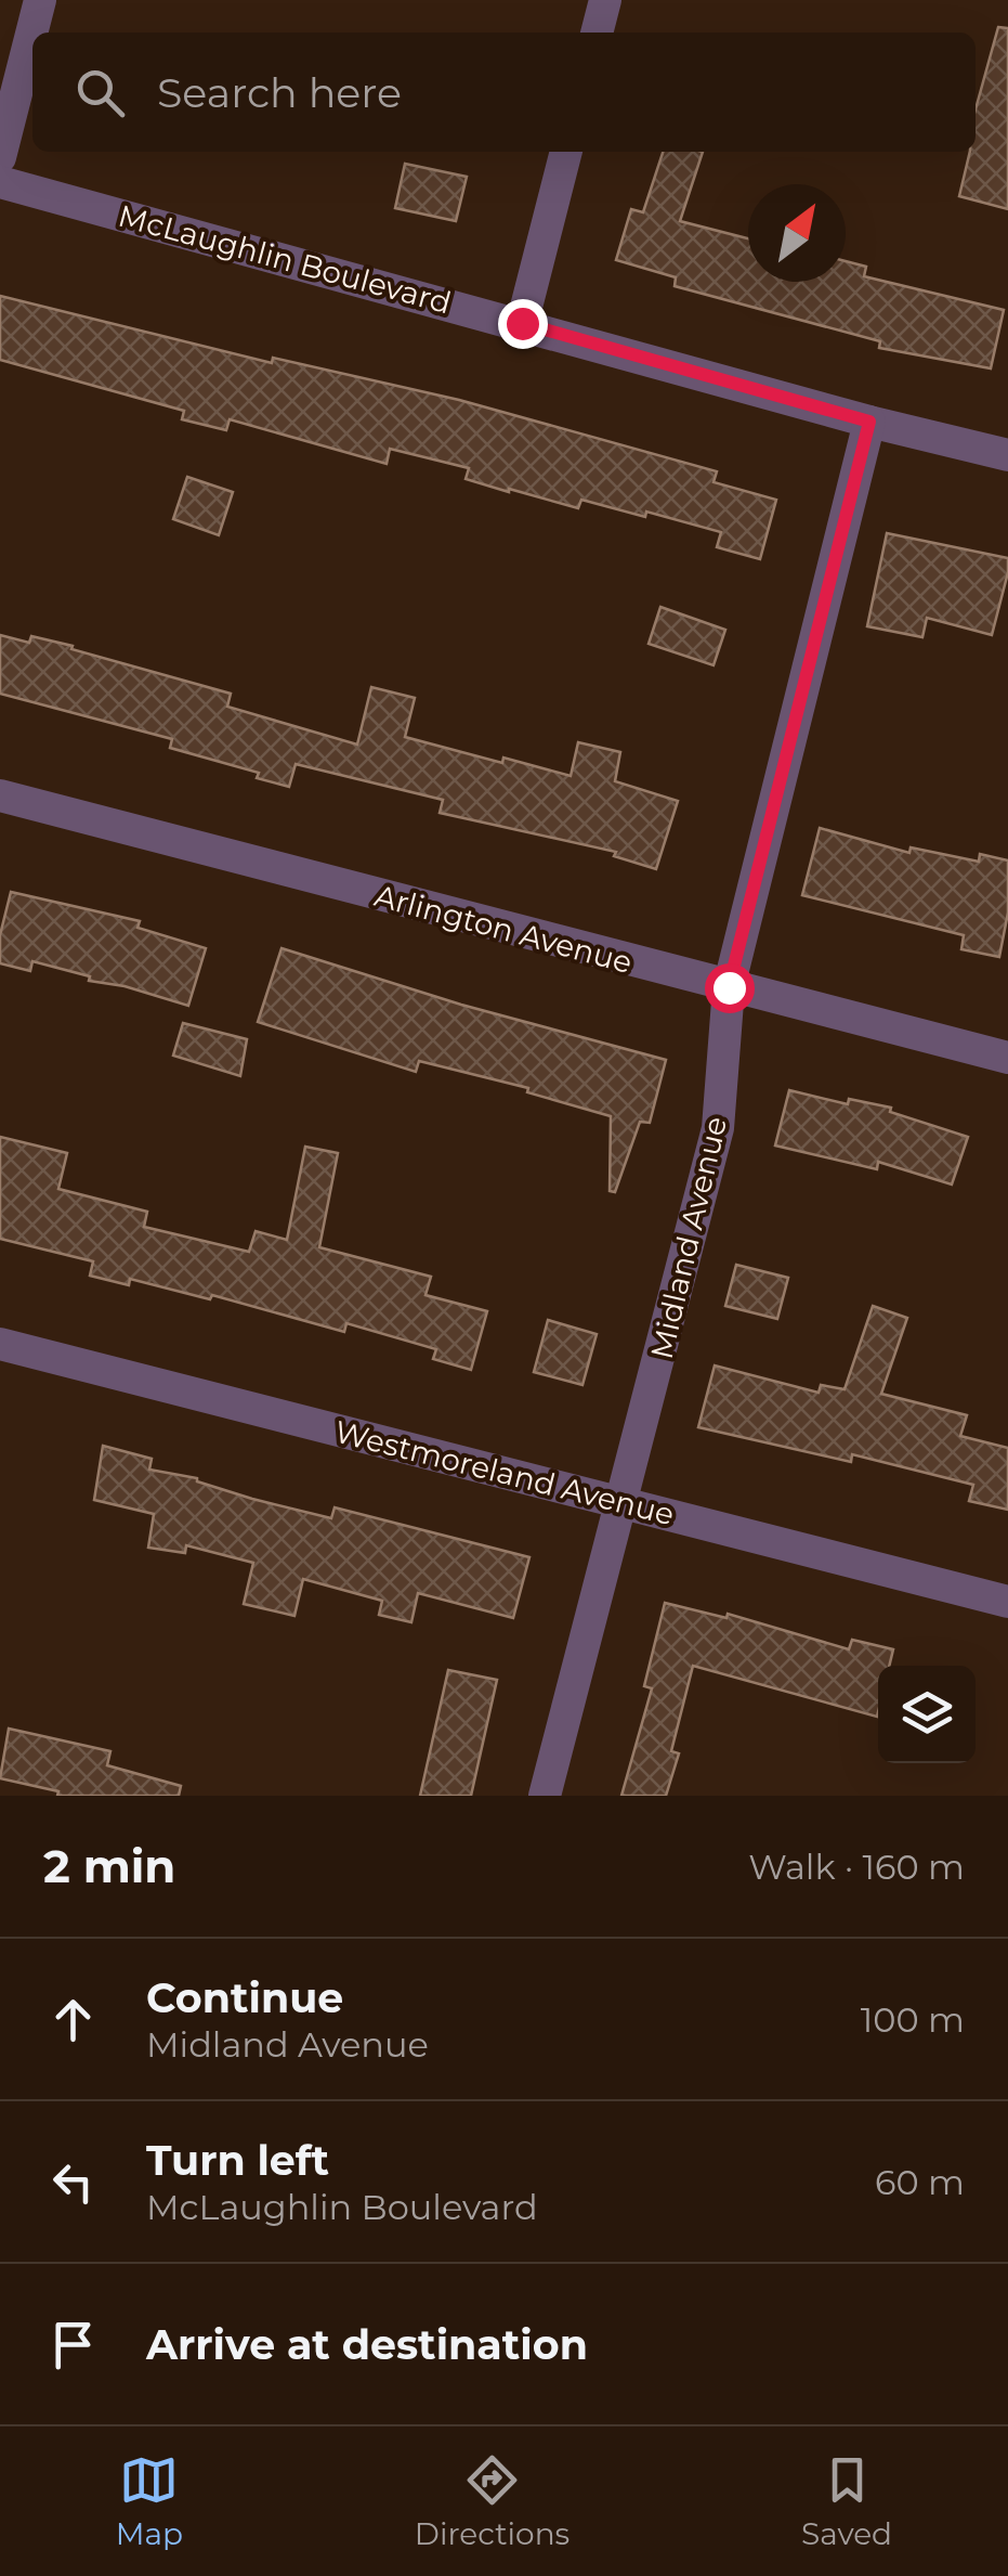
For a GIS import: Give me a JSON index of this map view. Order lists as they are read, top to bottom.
{
  "streets": {
    "street": [
      "McLaughlin Boulevard",
      "Arlington Avenue",
      "Midland Avenue",
      "Westmoreland Avenue"
    ]
  },
  "crossings": [
    ["McLaughlin Boulevard", "Midland Avenue"],
    ["Arlington Avenue", "Midland Avenue"],
    ["Midland Avenue", "Westmoreland Avenue"]
  ],
  "north": "top right",
  "page": {
    "search": "Search here",
    "heading": ["2 min", "Walk · 160 m"],
    "list": [
      ["Continue", "Midland Avenue", "100 m"],
      ["Turn left", "McLaughlin Boulevard", "60 m"],
      "Arrive at destination"
    ],
    "nav": ["Map", "Directions", "Saved"]
  }
}
